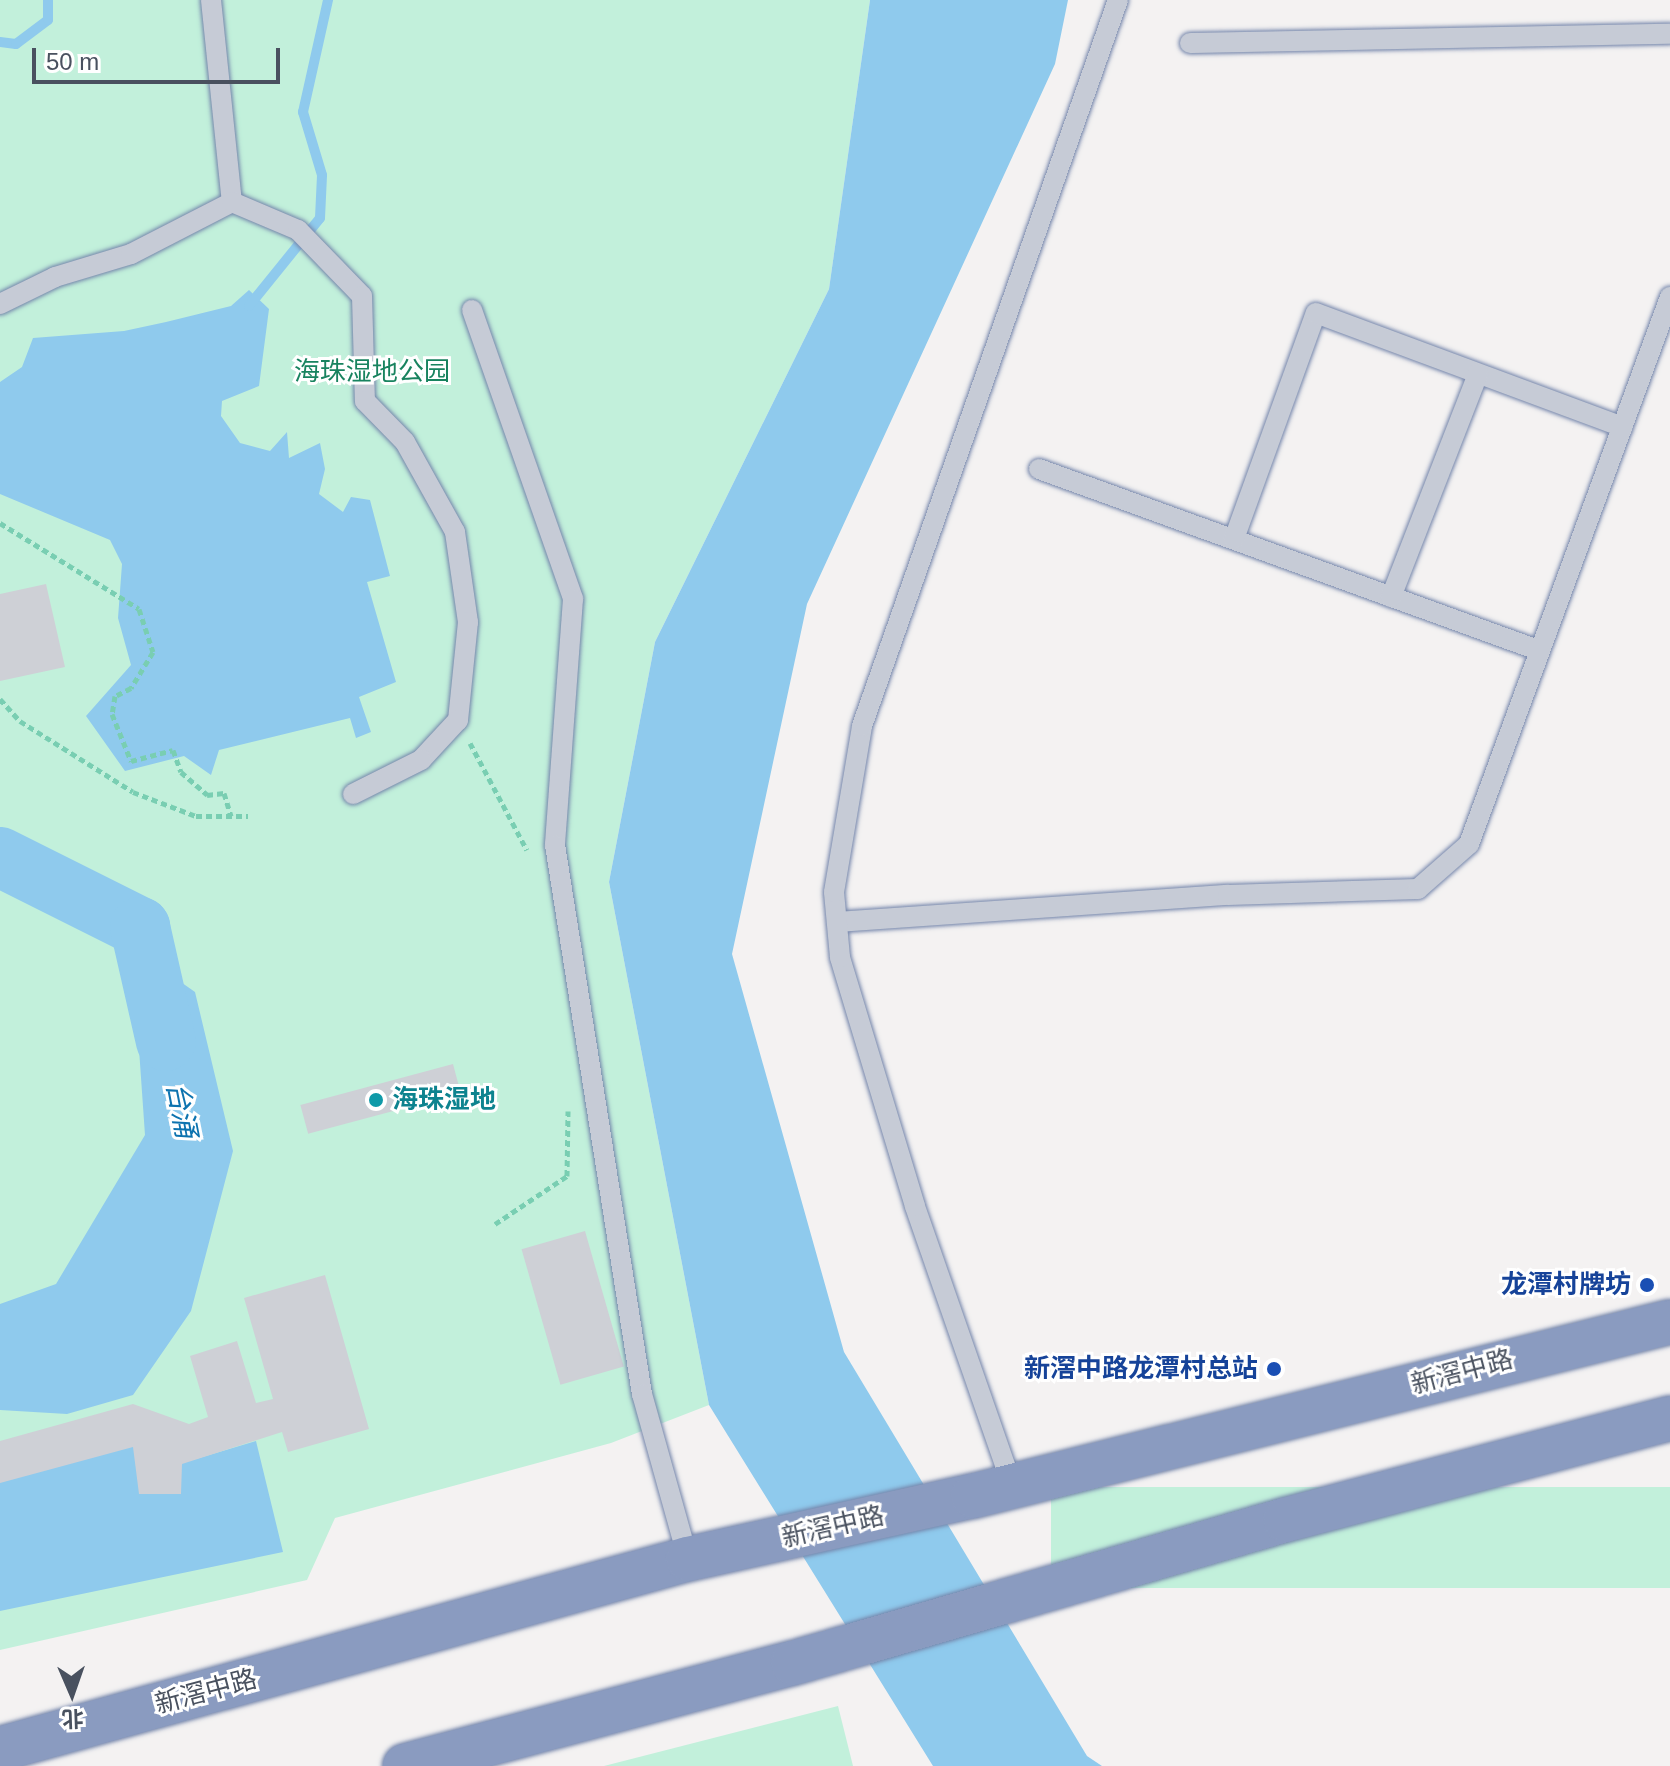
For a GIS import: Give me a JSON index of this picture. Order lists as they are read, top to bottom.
{
  "streets": {
    "highway": ["新滘中路"]
  },
  "water": ["台涌"],
  "parks": ["海珠湿地公园"],
  "places": ["海珠湿地", "龙潭村牌坊", "新滘中路龙潭村总站"],
  "scale_bar": "50 m",
  "north": "bottom"
}
